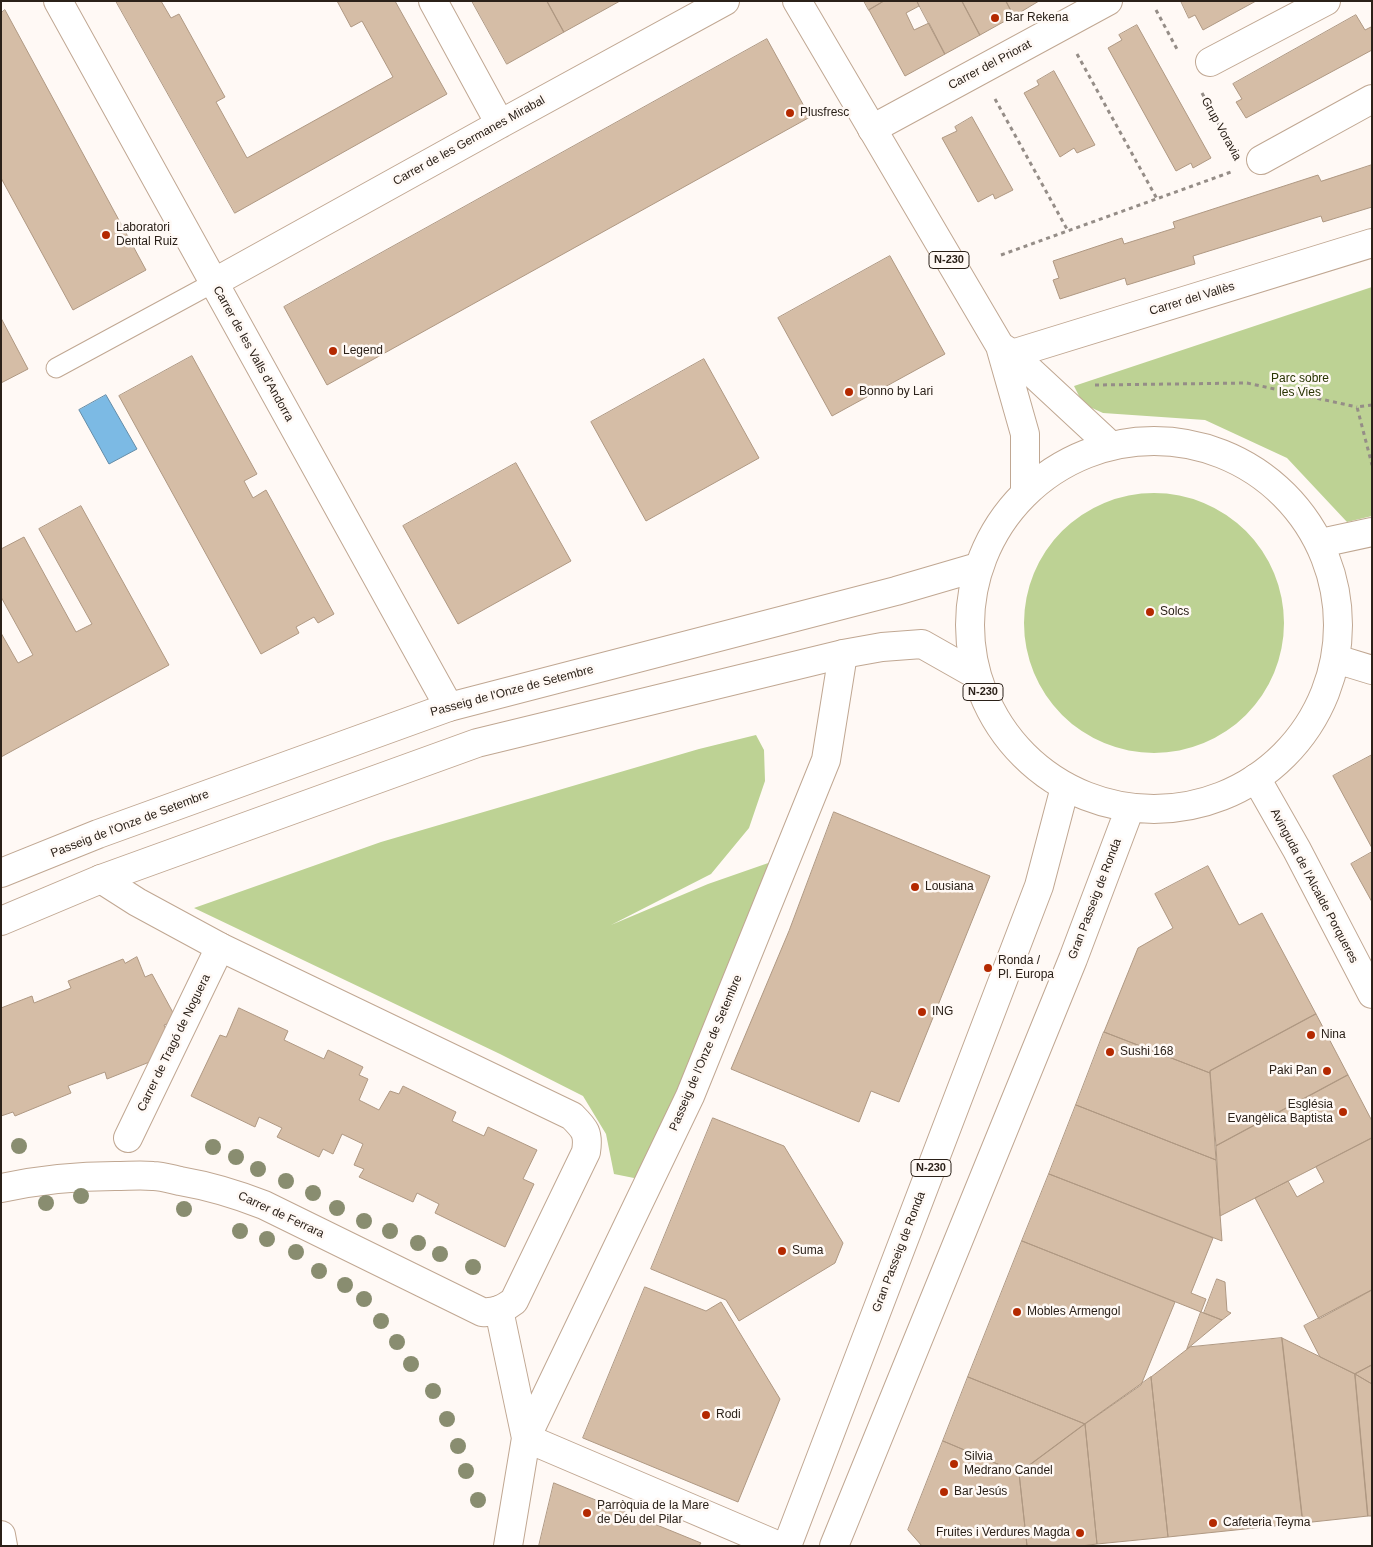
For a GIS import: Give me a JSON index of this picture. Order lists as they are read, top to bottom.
{
  "streets": {
    "street": [
      "Carrer del Priorat",
      "Grup Voravia",
      "Carrer de les Germanes Mirabal",
      "N-230",
      "Carrer del Vallès",
      "Carrer de les Valls d'Andorra",
      "Passeig de l'Onze de Setembre",
      "Avinguda de l'Alcalde Porqueres",
      "Gran Passeig de Ronda",
      "Carrer de Tragó de Noguera",
      "Carrer de Ferrara"
    ]
  },
  "crossings": [
    ["Carrer del Priorat", "N-230"],
    ["Carrer de les Germanes Mirabal", "Carrer de les Valls d'Andorra"],
    ["N-230", "Carrer del Vallès"],
    ["N-230", "Passeig de l'Onze de Setembre"],
    ["N-230", "Avinguda de l'Alcalde Porqueres"],
    ["N-230", "Gran Passeig de Ronda"],
    ["Carrer de les Valls d'Andorra", "Passeig de l'Onze de Setembre"]
  ],
  "parks": ["Parc sobre les Vies"],
  "places": [
    "Bar Rekena",
    "Plusfresc",
    "Laboratori Dental Ruiz",
    "Legend",
    "Bonno by Lari",
    "Solcs",
    "Lousiana",
    "Ronda / Pl. Europa",
    "ING",
    "Nina",
    "Sushi 168",
    "Paki Pan",
    "Església Evangèlica Baptista",
    "Suma",
    "Mobles Armengol",
    "Rodi",
    "Silvia Medrano Candel",
    "Bar Jesús",
    "Parròquia de la Mare de Déu del Pilar",
    "Cafeteria Teyma",
    "Fruites i Verdures Magda"
  ]
}
